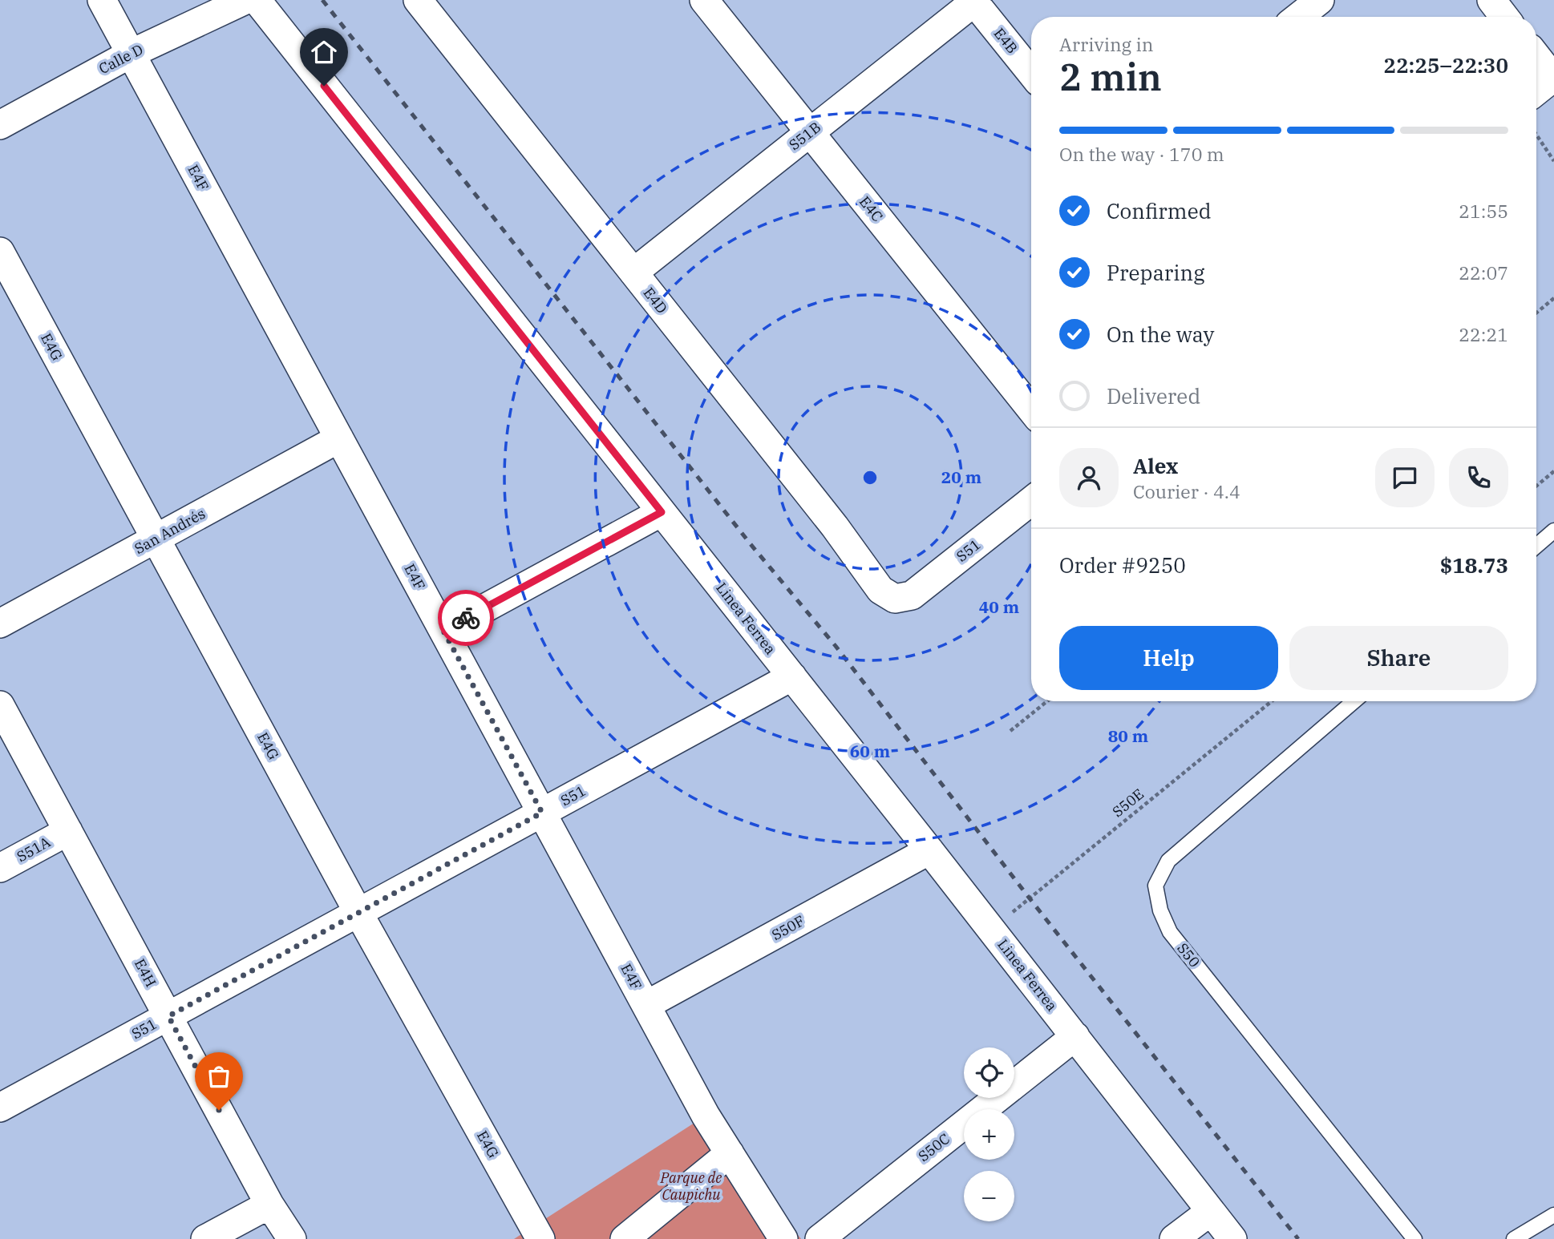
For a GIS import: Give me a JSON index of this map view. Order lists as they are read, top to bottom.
{
  "streets": {
    "street": [
      "E4B",
      "Calle D",
      "S51B",
      "E4F",
      "E4C",
      "E4D",
      "E4G",
      "San Andrés",
      "S51",
      "Linea Ferrea",
      "S51A",
      "S50F",
      "E4H",
      "S50C"
    ],
    "lane": ["S50"],
    "path": ["S50E"]
  },
  "crossings": [
    ["E4B", "S51B"],
    ["Calle D", "E4F"],
    ["S51B", "E4C"],
    ["S51B", "E4D"],
    ["E4F", "San Andrés"],
    ["E4F", "S51"],
    ["E4F", "S50F"],
    ["E4D", "S51"],
    ["E4G", "San Andrés"],
    ["E4G", "S51"],
    ["S51", "Linea Ferrea"],
    ["S51", "E4H"],
    ["Linea Ferrea", "S50E"],
    ["Linea Ferrea", "S50F"],
    ["Linea Ferrea", "S50C"],
    ["S51A", "E4H"]
  ],
  "parks": ["Parque de Caupichu"],
  "page": {
    "heading": ["2 min", "Arriving in", "22:25–22:30"],
    "panel": [
      "Alex",
      "Courier · 4.4",
      "Order #9250",
      "$18.73"
    ],
    "bar": "On the way · 170 m",
    "list": [
      ["Confirmed", "21:55"],
      ["Preparing", "22:07"],
      ["On the way", "22:21"],
      "Delivered"
    ],
    "buttons": ["Help", "Share"],
    "map_buttons": ["+", "−"]
  },
  "rings": [
    "20 m",
    "40 m",
    "80 m",
    "60 m"
  ]
}
